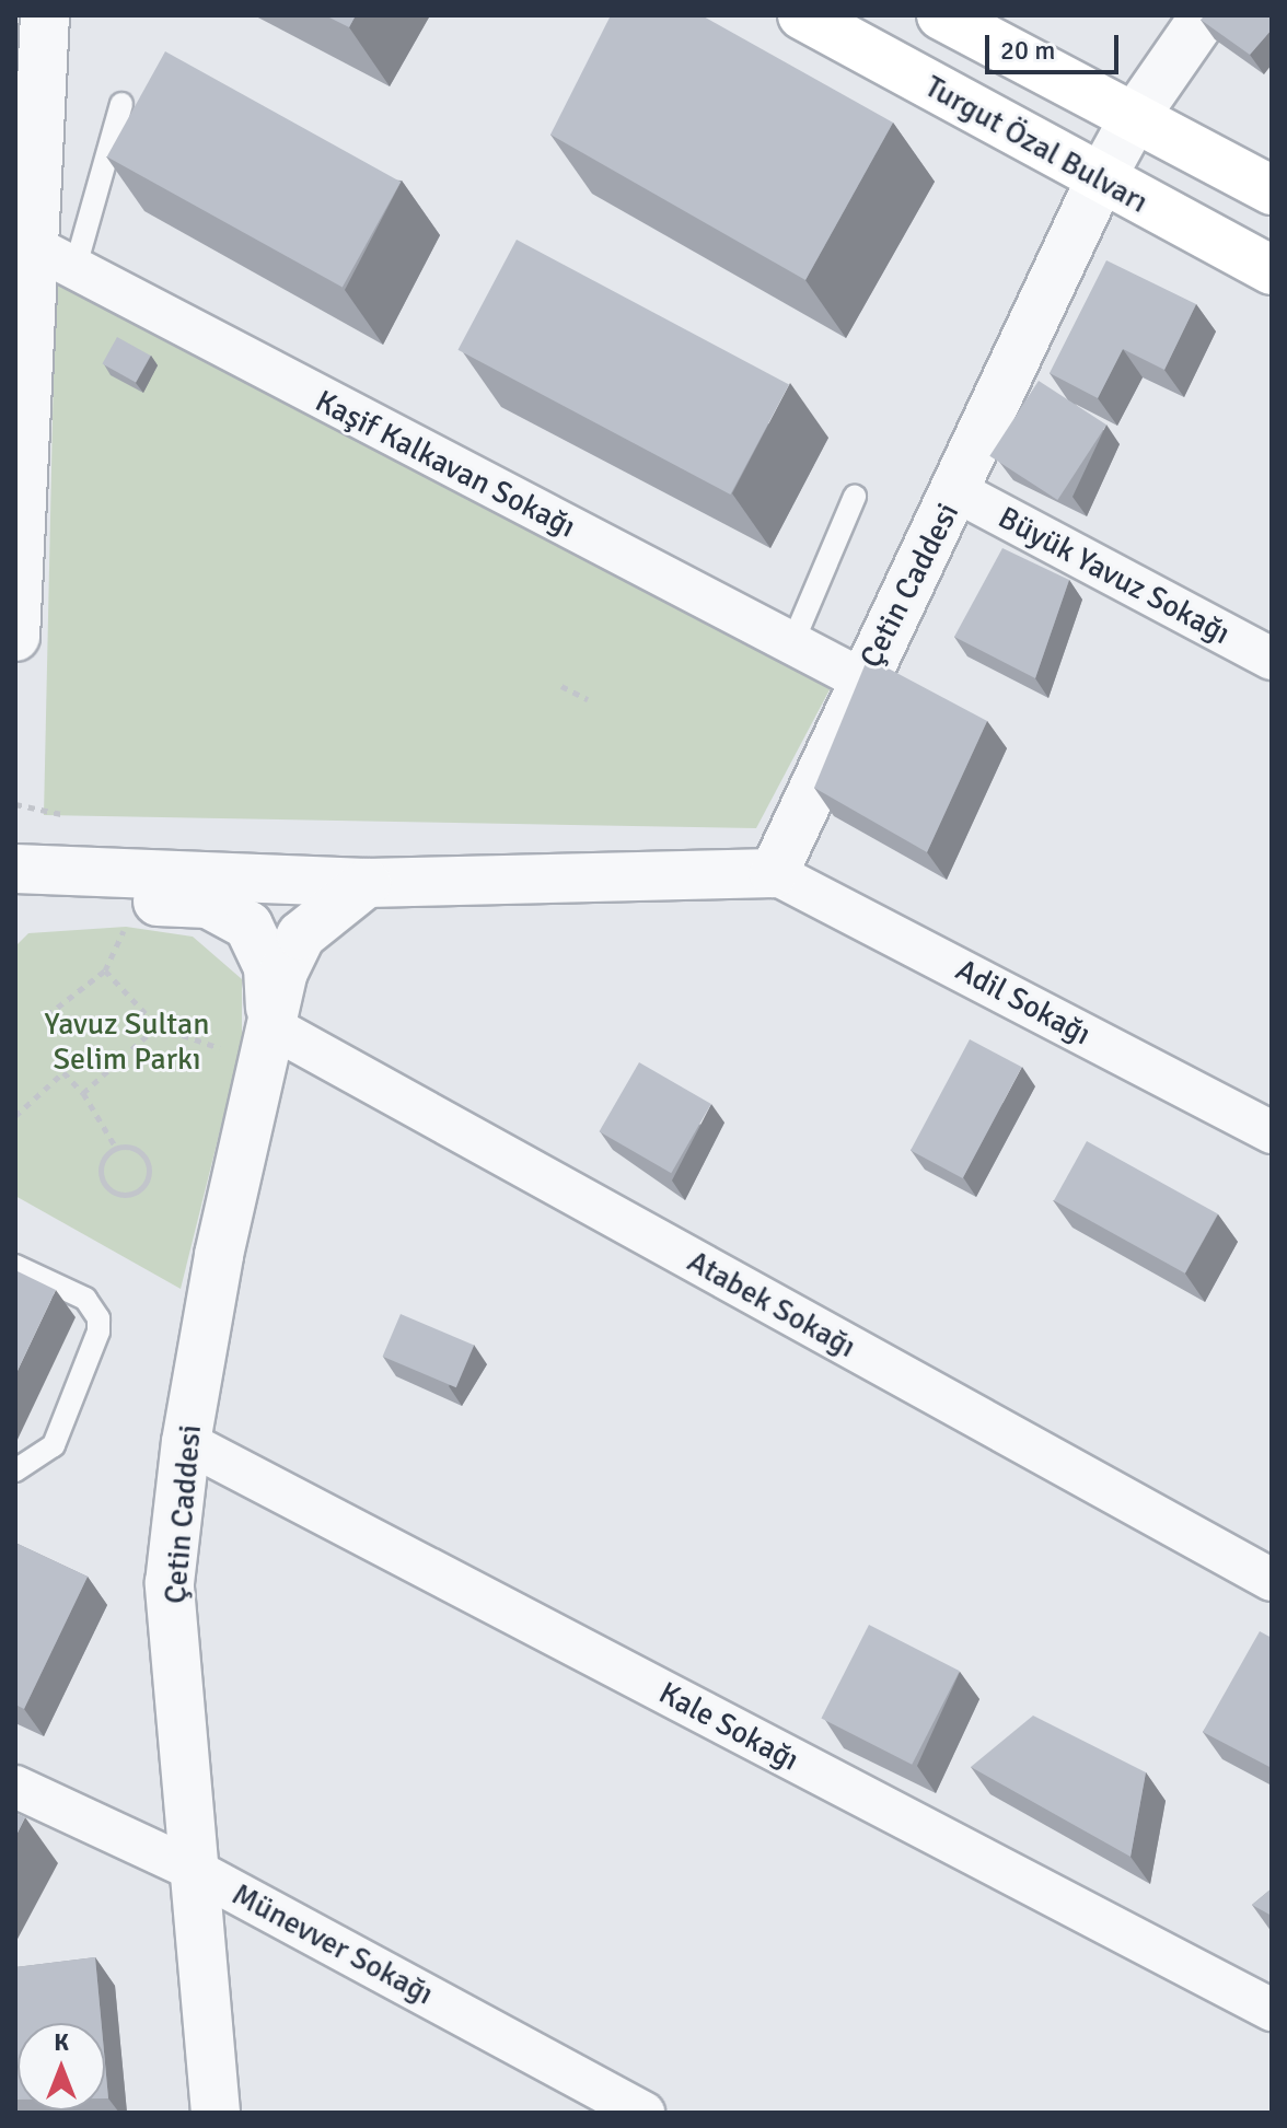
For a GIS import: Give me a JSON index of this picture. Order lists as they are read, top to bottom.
{
  "streets": {
    "main road": ["Turgut Özal Bulvarı"],
    "street": [
      "Kaşif Kalkavan Sokağı",
      "Büyük Yavuz Sokağı",
      "Çetin Caddesi",
      "Adil Sokağı",
      "Atabek Sokağı",
      "Kale Sokağı",
      "Münevver Sokağı"
    ]
  },
  "crossings": [
    ["Turgut Özal Bulvarı", "Çetin Caddesi"],
    ["Kaşif Kalkavan Sokağı", "Çetin Caddesi"],
    ["Büyük Yavuz Sokağı", "Çetin Caddesi"],
    ["Çetin Caddesi", "Adil Sokağı"],
    ["Çetin Caddesi", "Atabek Sokağı"],
    ["Çetin Caddesi", "Kale Sokağı"],
    ["Çetin Caddesi", "Münevver Sokağı"]
  ],
  "parks": ["Yavuz Sultan Selim Parkı"],
  "scale_bar": "20 m",
  "north": "top"
}
